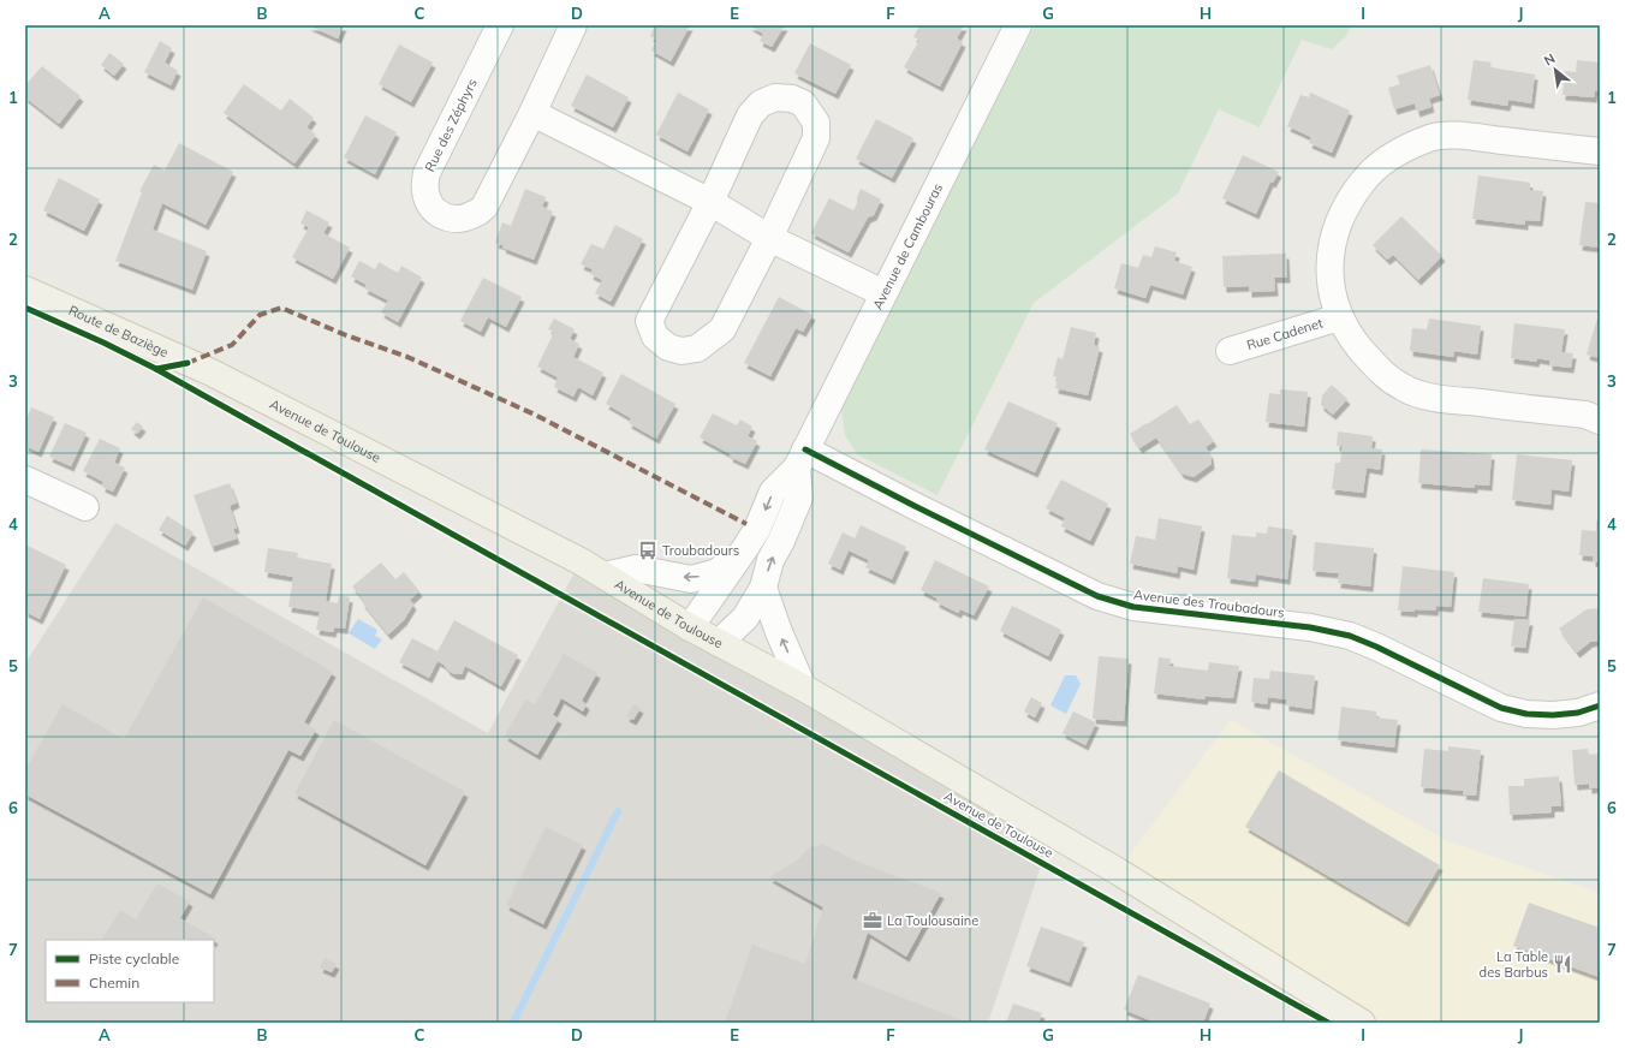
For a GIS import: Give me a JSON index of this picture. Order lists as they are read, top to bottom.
{
  "streets": {
    "main road": ["Route de Baziège", "Avenue de Toulouse"],
    "street": [
      "Rue des Zéphyrs",
      "Avenue de Cambouras",
      "Rue Cadenet",
      "Avenue des Troubadours"
    ]
  },
  "crossings": [
    ["Avenue de Cambouras", "Avenue des Troubadours"],
    ["Route de Baziège", "Avenue de Toulouse"]
  ],
  "places": {
    "bus stop": ["Troubadours"],
    "office": ["La Toulousaine"],
    "restaurant": ["La Table des Barbus"]
  },
  "legend": ["Piste cyclable", "Chemin"],
  "north": "top left",
  "grid": {
    "columns": [
      "A",
      "B",
      "C",
      "D",
      "E",
      "F",
      "G",
      "H",
      "I",
      "J"
    ],
    "rows": [
      "1",
      "2",
      "3",
      "4",
      "5",
      "6",
      "7"
    ]
  }
}
